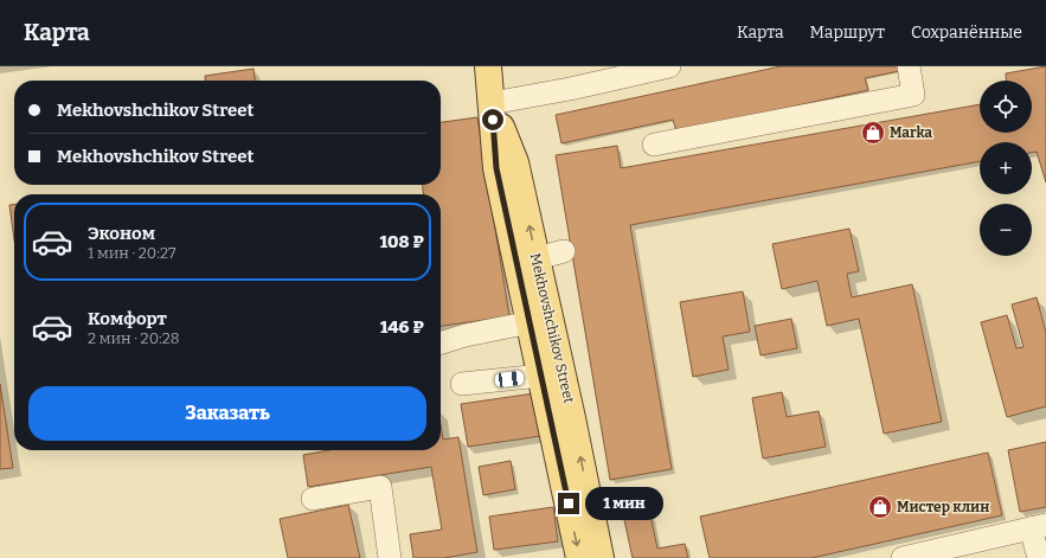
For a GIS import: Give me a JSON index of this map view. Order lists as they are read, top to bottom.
{
  "streets": {
    "main road": ["Mekhovshchikov Street"]
  },
  "places": {
    "shop": ["Marka", "Мистер клин"]
  },
  "page": {
    "header": "Карта",
    "nav": ["Карта", "Маршрут", "Сохранённые"],
    "map_buttons": ["+", "−"],
    "banner": ["Mekhovshchikov Street", "Mekhovshchikov Street"],
    "list": [
      {
        "name": "Эконом",
        "note": "1 мин · 20:27",
        "value": "108 ₽"
      },
      {
        "name": "Комфорт",
        "note": "2 мин · 20:28",
        "value": "146 ₽"
      }
    ],
    "buttons": "Заказать",
    "bubble": "1 мин"
  }
}
